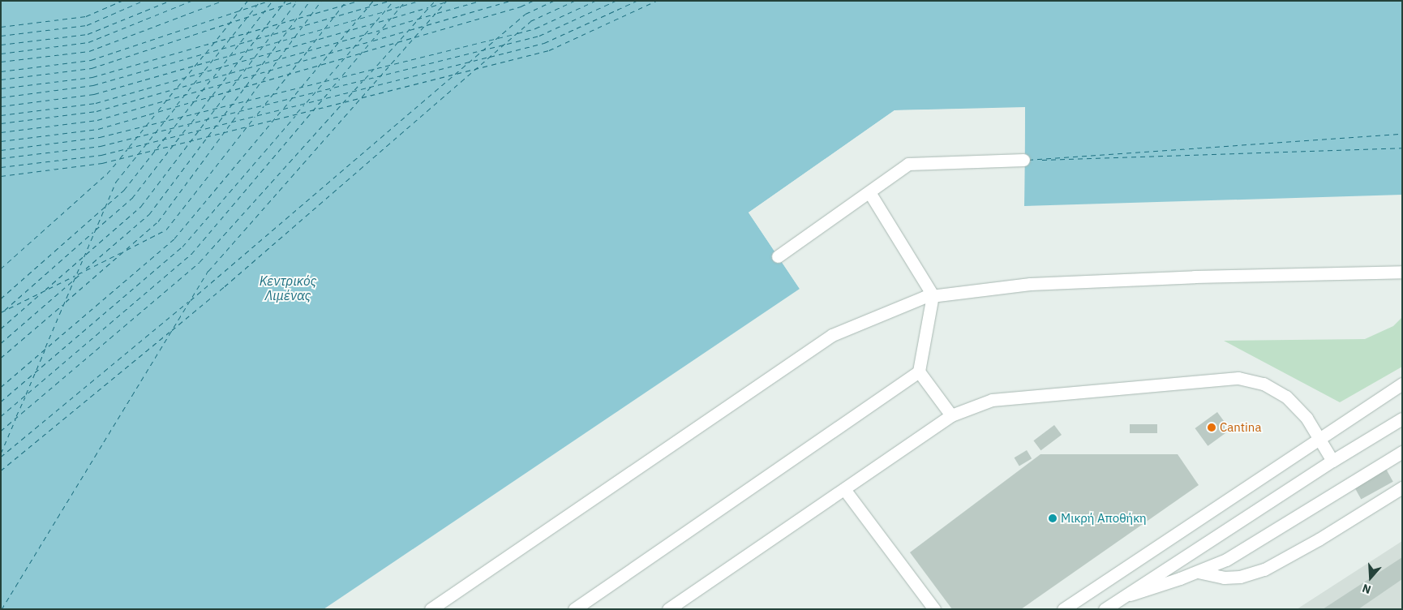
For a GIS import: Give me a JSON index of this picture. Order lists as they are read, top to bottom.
{
  "water": ["Κεντρικός Λιμένας"],
  "places": ["Cantina", "Μικρή Αποθήκη"],
  "north": "bottom"
}
